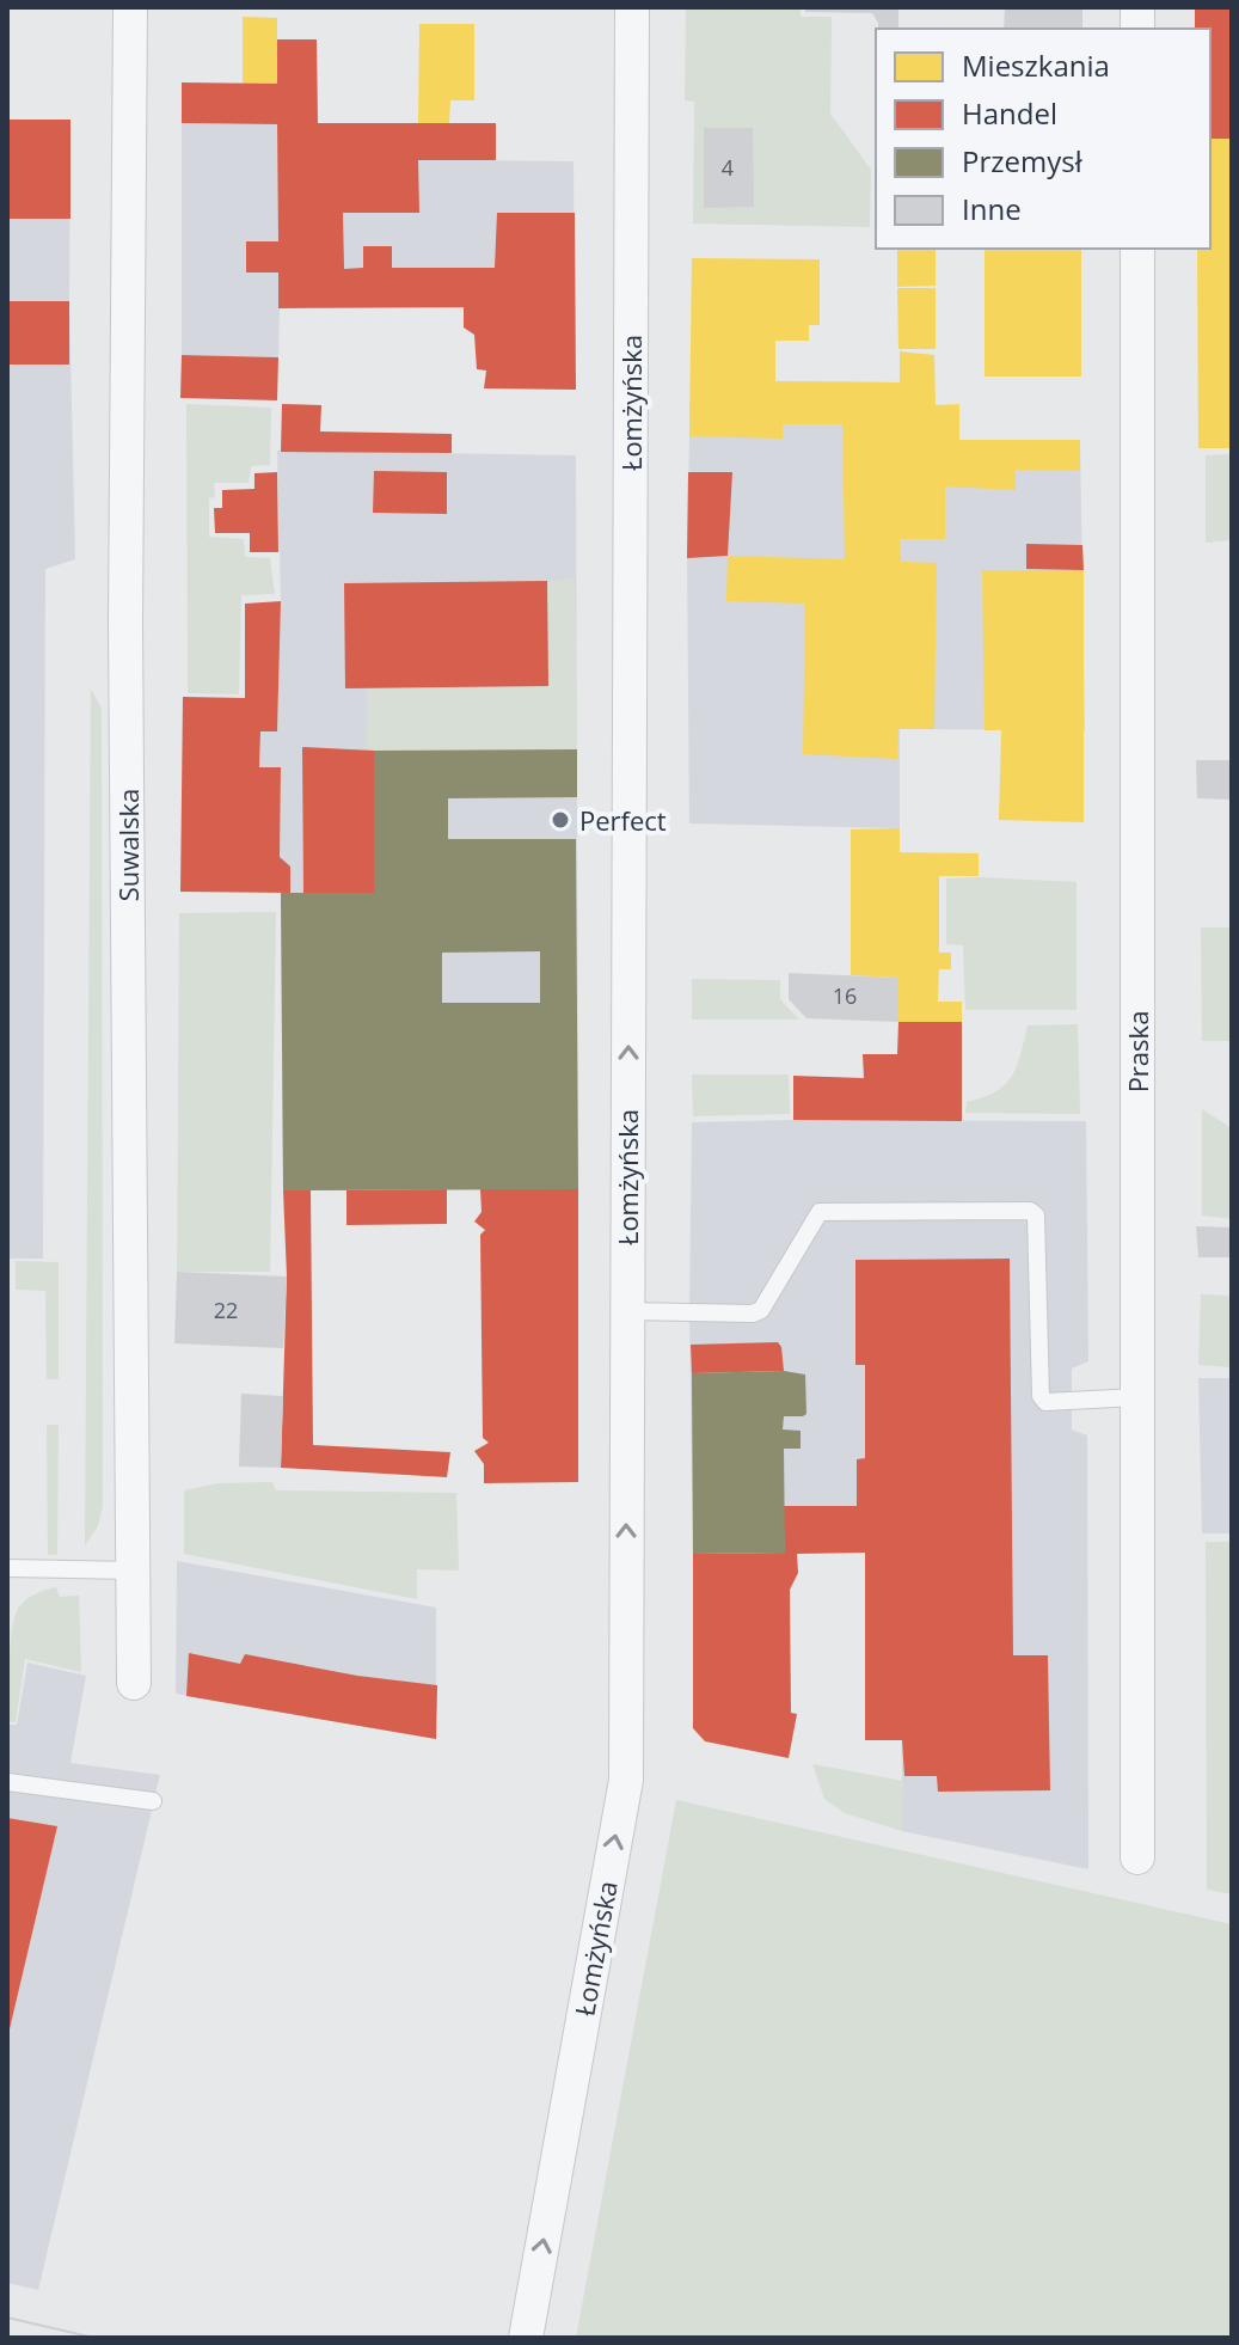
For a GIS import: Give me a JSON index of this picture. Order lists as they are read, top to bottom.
{
  "streets": {
    "street": ["Łomżyńska", "Suwalska", "Praska"]
  },
  "one_way": ["Łomżyńska"],
  "places": ["Perfect"],
  "house_numbers": ["4", "16", "22"],
  "legend": [
    "Mieszkania",
    "Handel",
    "Przemysł",
    "Inne"
  ]
}
